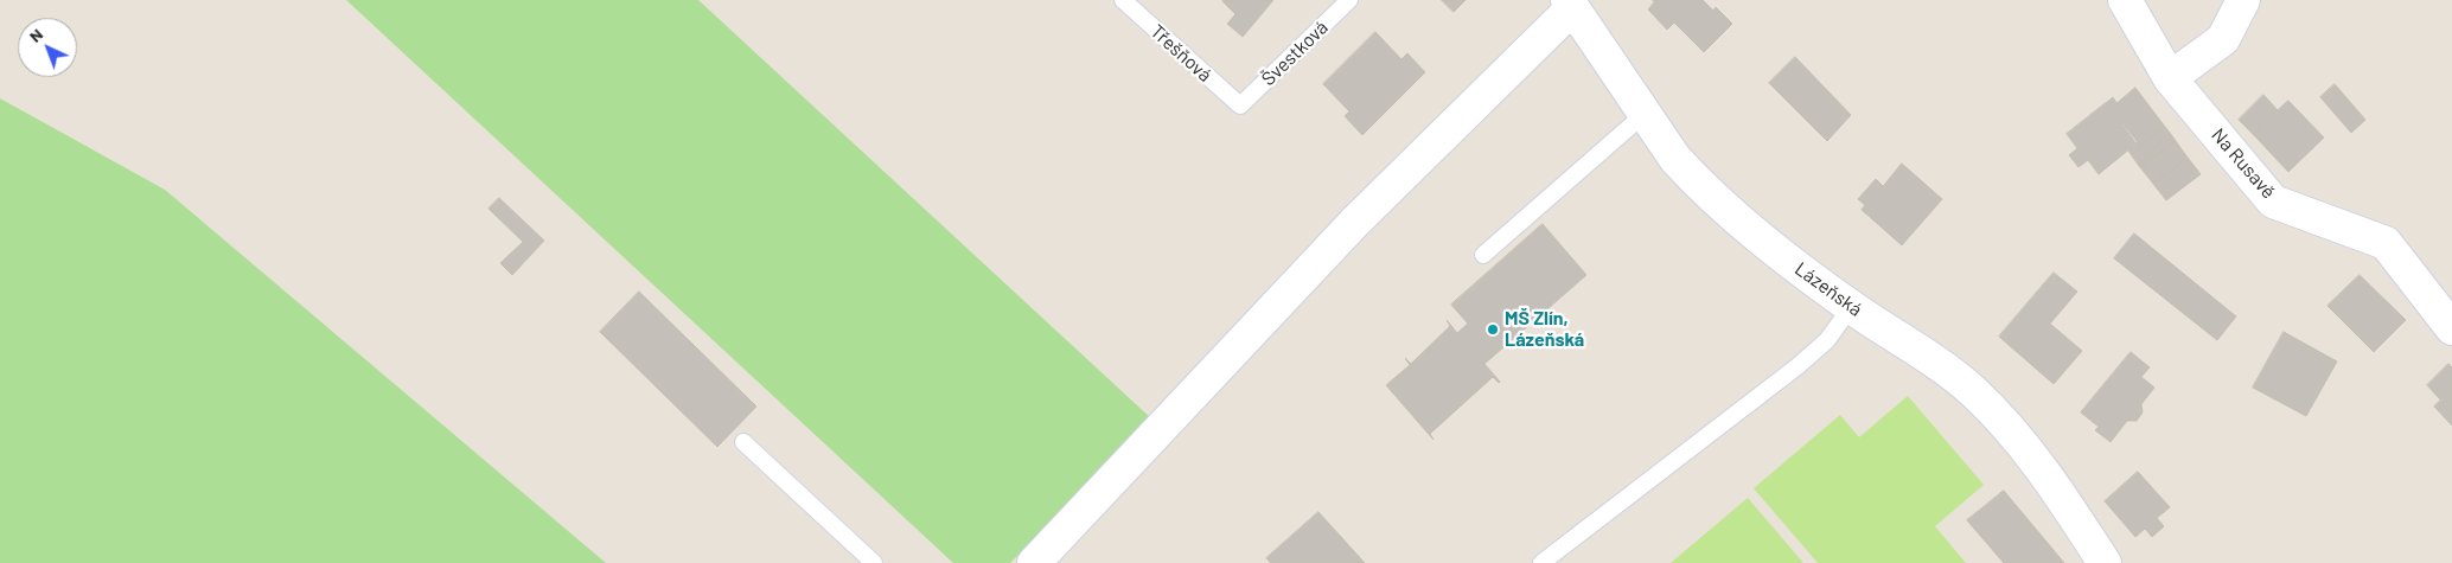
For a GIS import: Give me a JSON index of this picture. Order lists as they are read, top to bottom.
{
  "streets": {
    "street": ["Na Rusavě", "Lázeňská"],
    "lane": ["Třešňová", "Švestková"]
  },
  "crossings": [
    ["Třešňová", "Švestková"]
  ],
  "places": ["MŠ Zlín, Lázeňská"],
  "north": "top left"
}
